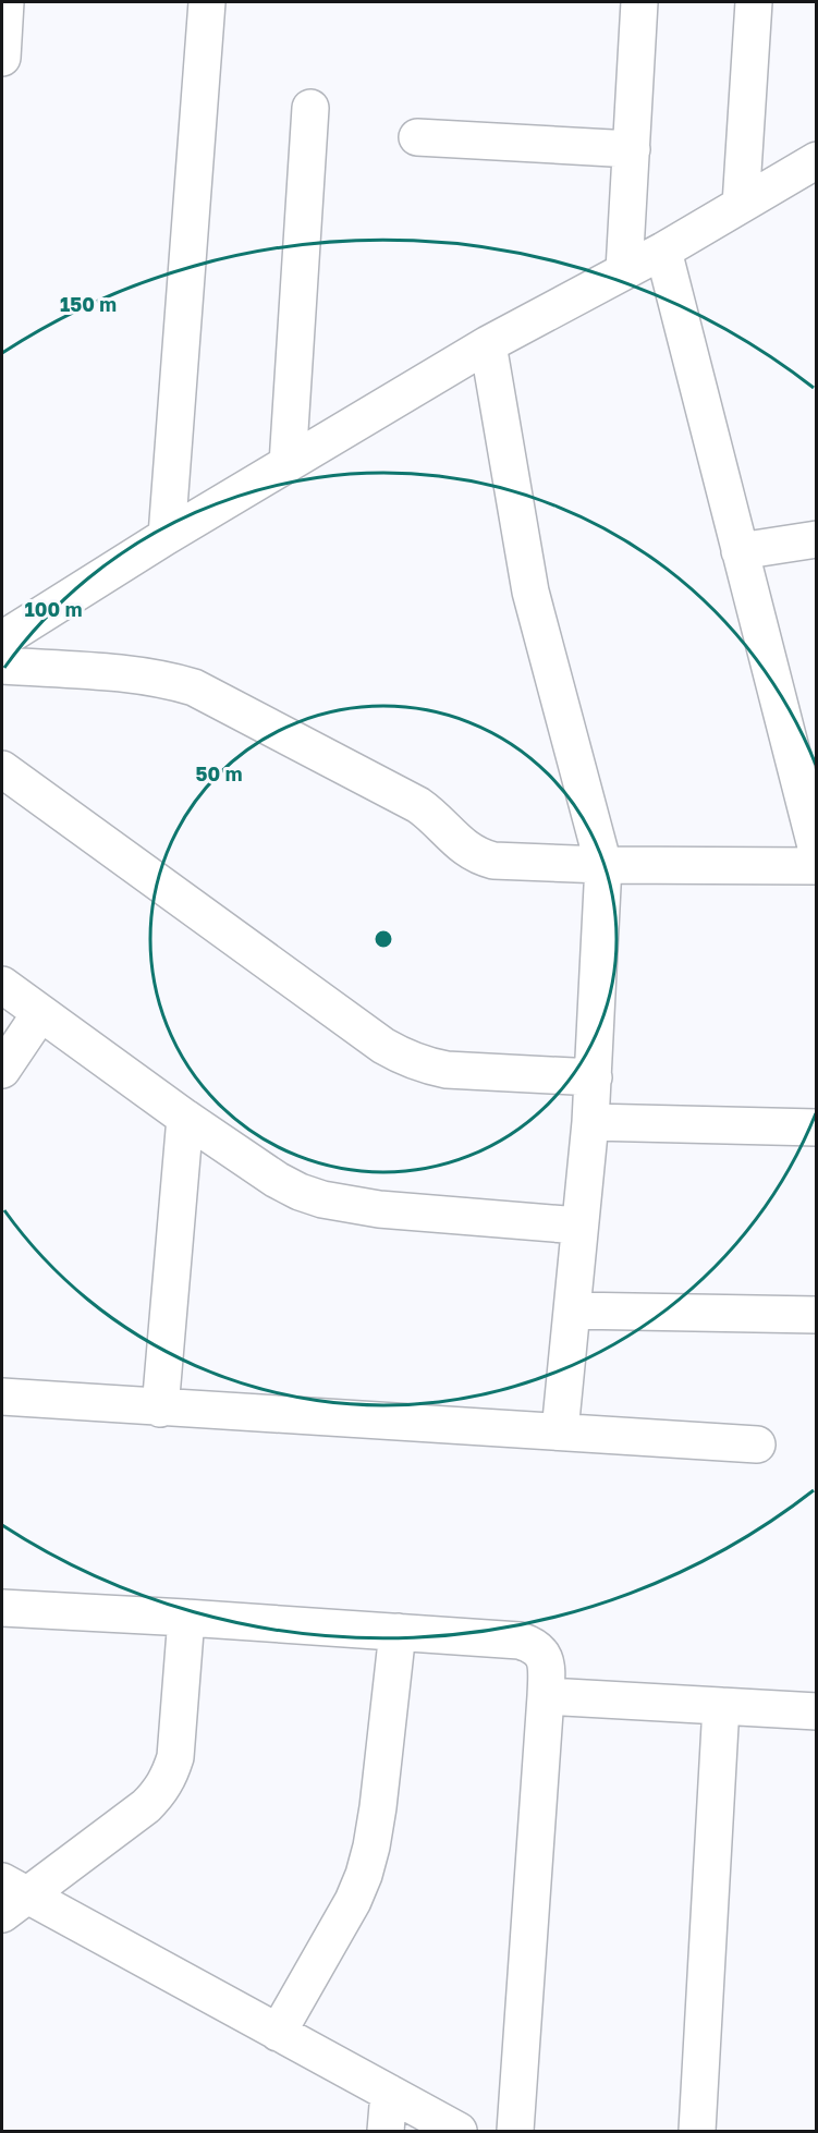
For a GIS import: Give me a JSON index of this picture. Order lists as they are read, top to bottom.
{
  "rings": ["150 m", "100 m", "50 m"]
}
